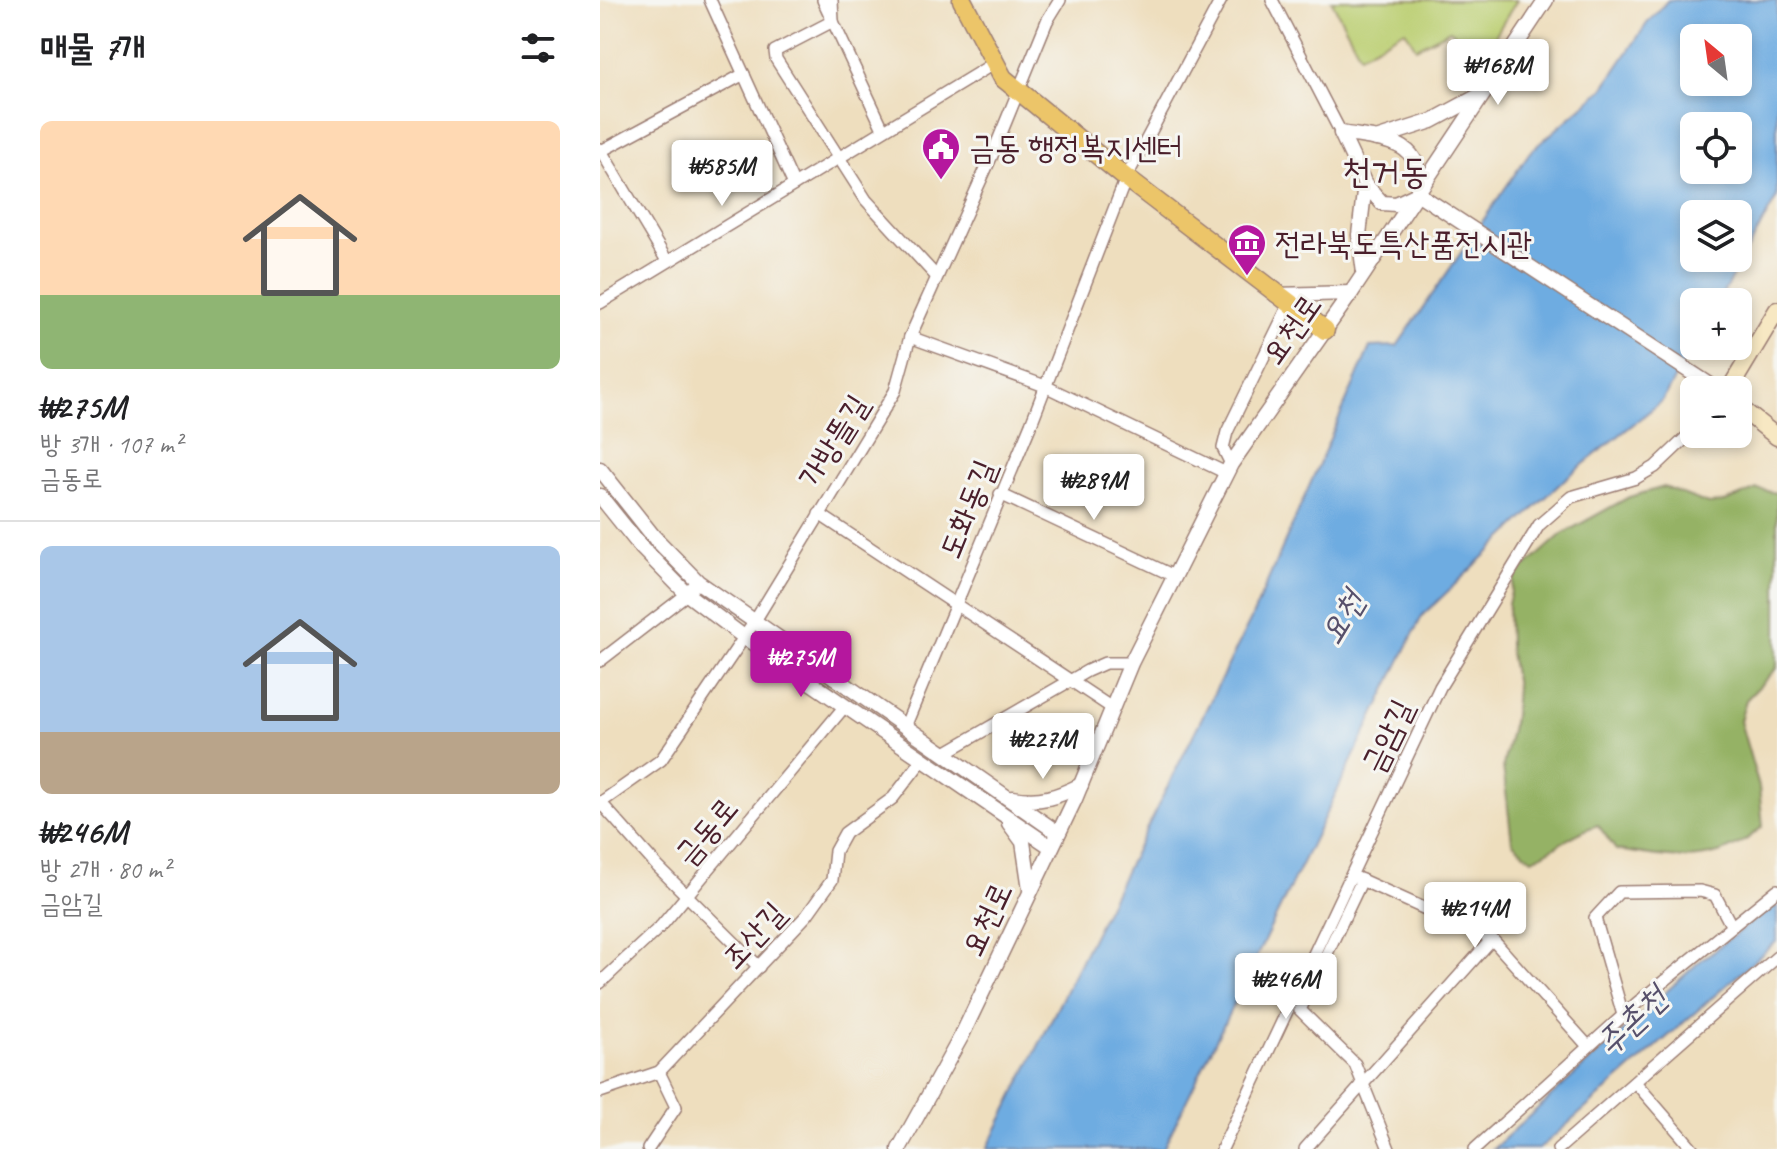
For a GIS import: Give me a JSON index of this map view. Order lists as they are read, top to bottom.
{
  "streets": {
    "street": [
      "요천로",
      "가방뜰길",
      "도화동길",
      "금암길",
      "금동로",
      "조산길"
    ]
  },
  "crossings": [
    ["요천로", "도화동길"],
    ["가방뜰길", "도화동길"]
  ],
  "districts": ["천거동"],
  "water": ["요천", "주촌천"],
  "places": {
    "public building": ["금동 행정복지센터"],
    "museum": ["전라북도특산품전시관"]
  },
  "north": "top left",
  "page": {
    "heading": "매물 7개",
    "map_buttons": ["+", "−"],
    "price": [
      "₩168M",
      "₩585M",
      "₩289M",
      "₩275M",
      "₩227M",
      "₩214M",
      "₩246M"
    ],
    "list": [
      {
        "name": "₩275M",
        "note": "방 3개 · 107 m² · 금동로"
      },
      {
        "name": "₩246M",
        "note": "방 2개 · 80 m² · 금암길"
      }
    ]
  }
}
